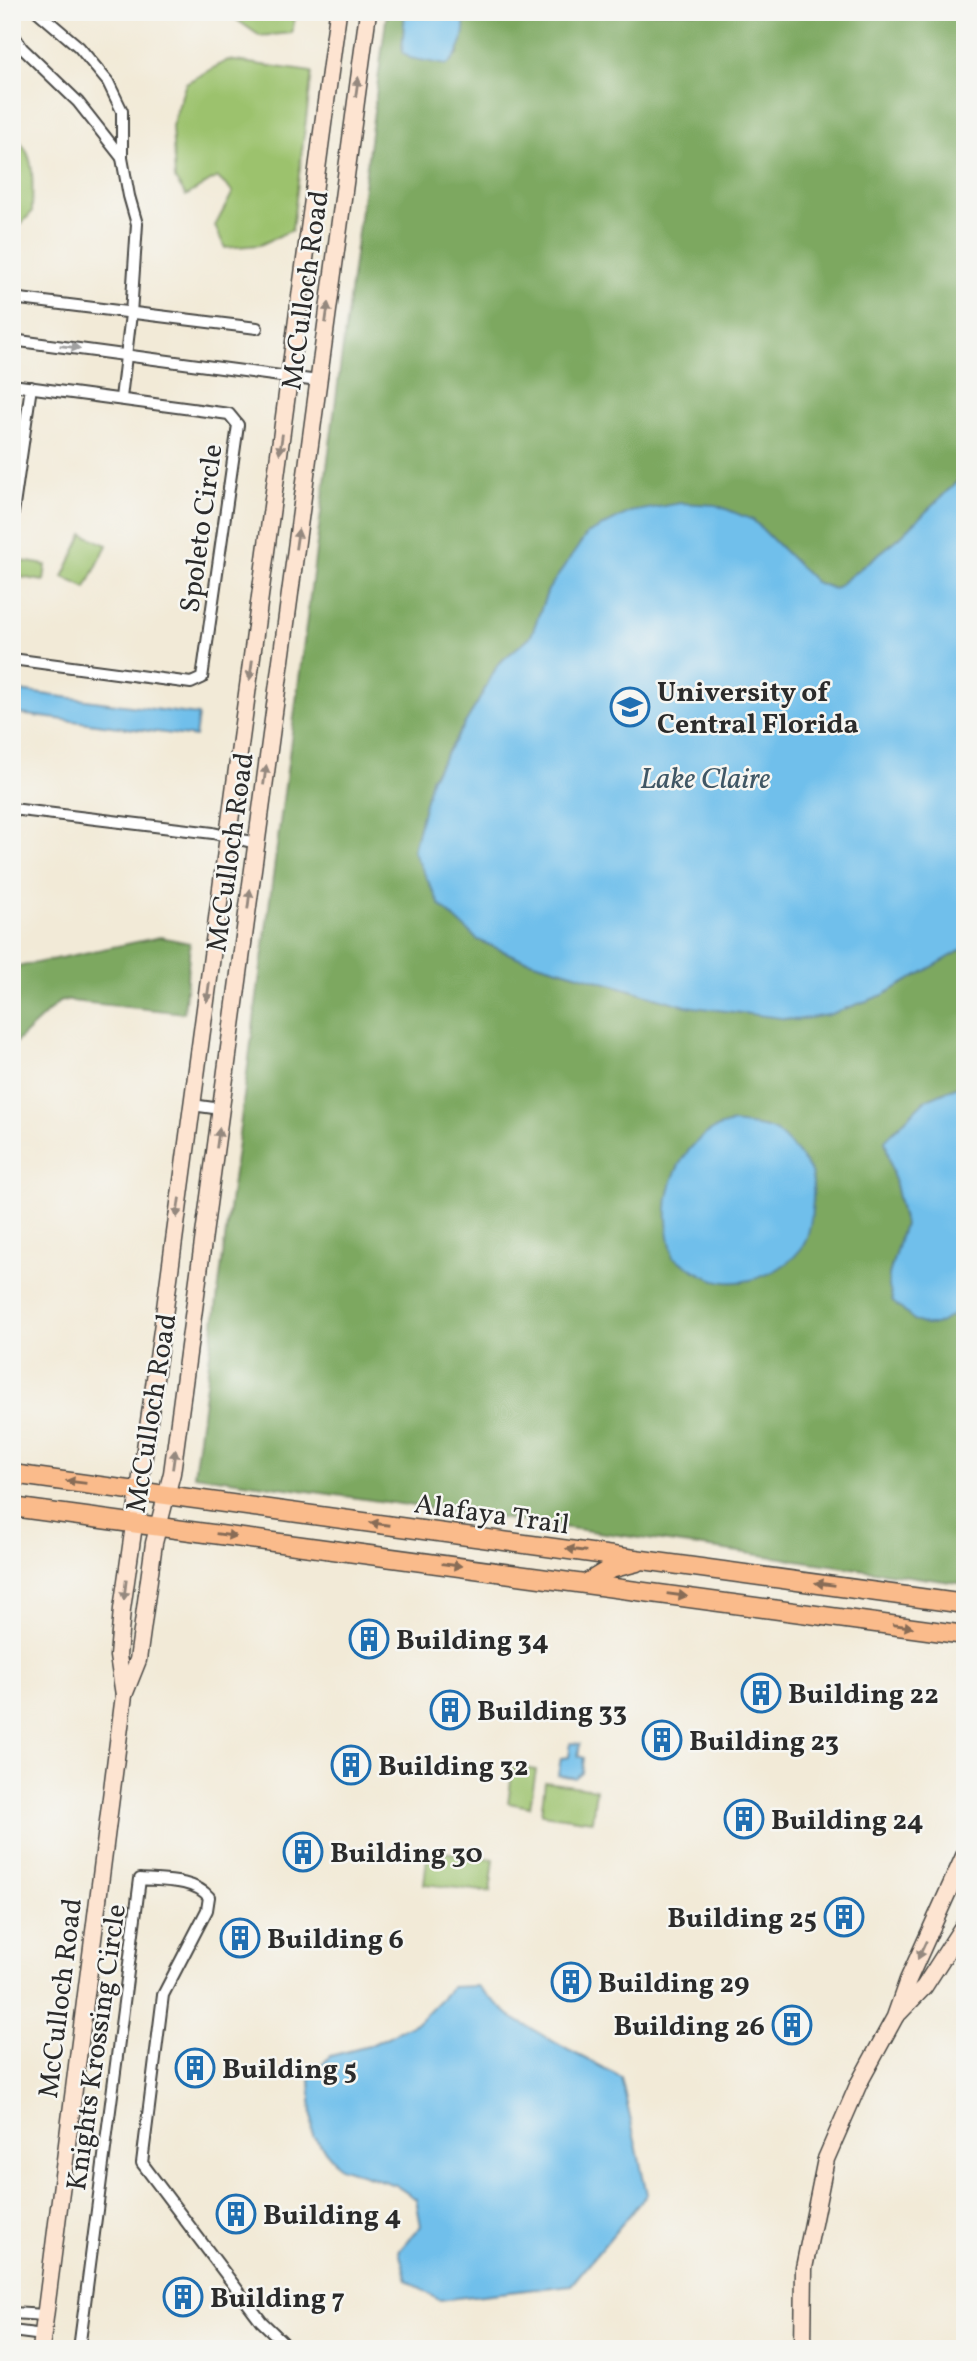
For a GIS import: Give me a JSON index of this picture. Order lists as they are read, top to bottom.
{
  "streets": {
    "main road": ["McCulloch Road", "Alafaya Trail"],
    "street": ["Spoleto Circle", "Knights Krossing Circle"]
  },
  "crossings": [
    ["McCulloch Road", "Alafaya Trail"]
  ],
  "water": ["Lake Claire"],
  "places": {
    "school or university": ["University of Central Florida"],
    "building": [
      "Building 34",
      "Building 22",
      "Building 33",
      "Building 23",
      "Building 32",
      "Building 24",
      "Building 30",
      "Building 25",
      "Building 6",
      "Building 29",
      "Building 26",
      "Building 5",
      "Building 4",
      "Building 7"
    ]
  }
}
